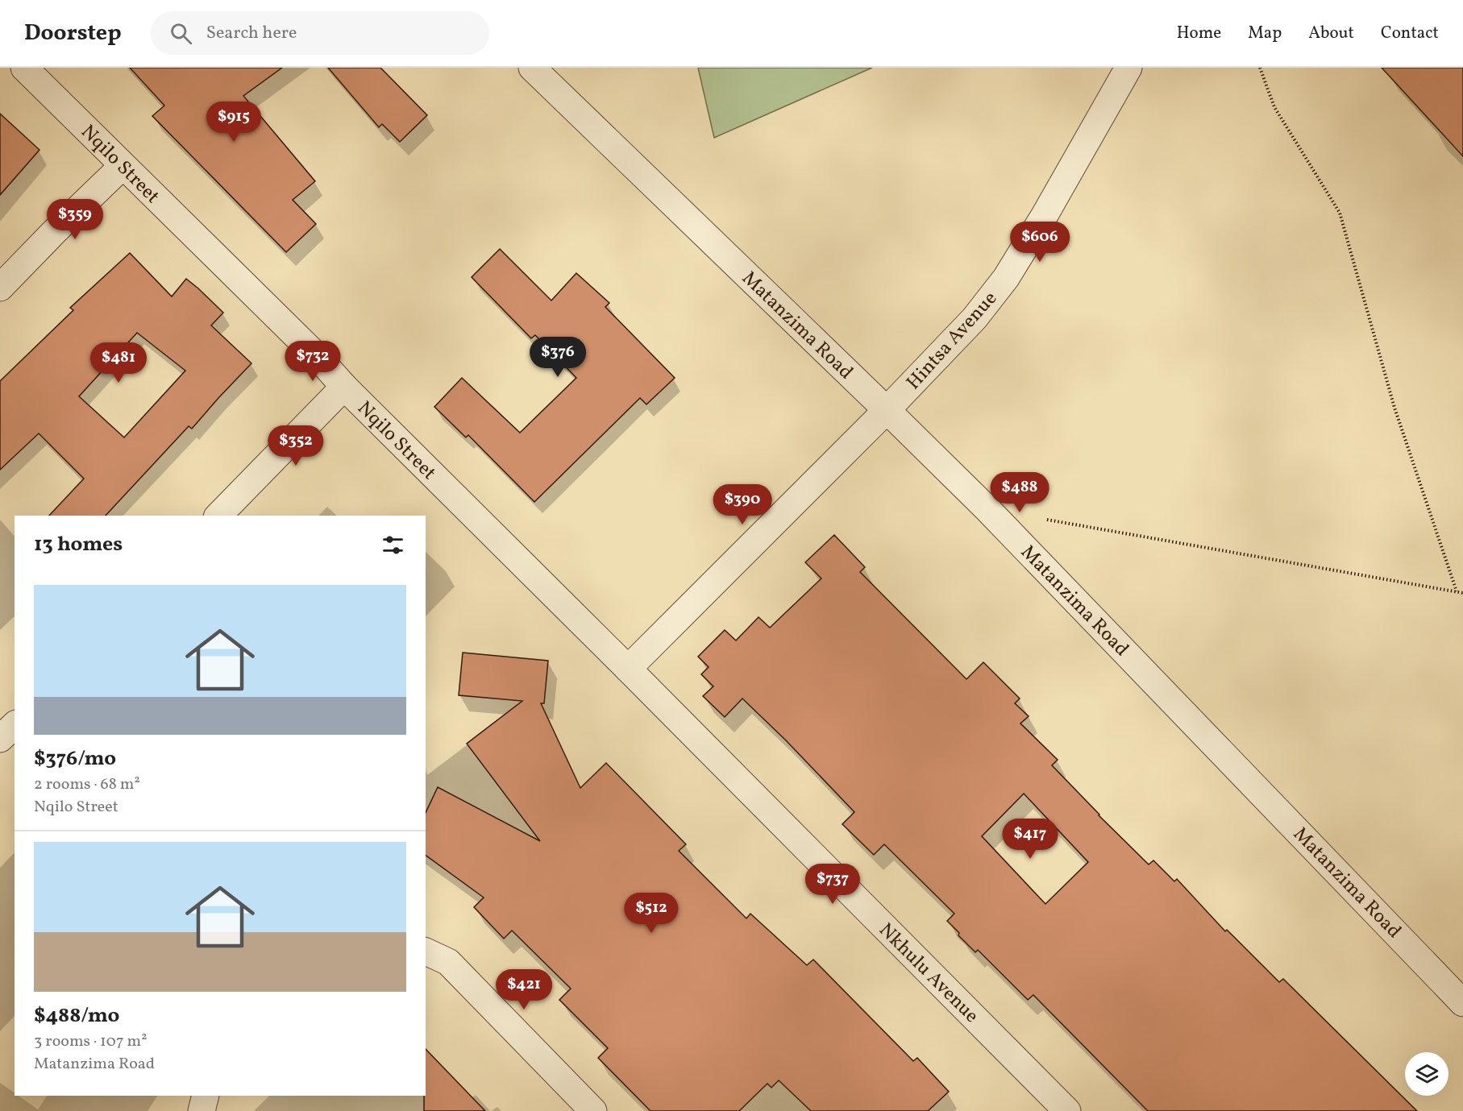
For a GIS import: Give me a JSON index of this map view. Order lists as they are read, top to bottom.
{
  "streets": {
    "street": [
      "Nqilo Street",
      "Matanzima Road",
      "Hintsa Avenue",
      "Nkhulu Avenue"
    ]
  },
  "crossings": [
    ["Nqilo Street", "Hintsa Avenue"],
    ["Nqilo Street", "Nkhulu Avenue"],
    ["Matanzima Road", "Hintsa Avenue"],
    ["Hintsa Avenue", "Nkhulu Avenue"]
  ],
  "page": {
    "header": "Doorstep",
    "search": "Search here",
    "nav": [
      "Home",
      "Map",
      "About",
      "Contact"
    ],
    "price": [
      "$915",
      "$359",
      "$606",
      "$376",
      "$732",
      "$481",
      "$352",
      "$488",
      "$390",
      "$417",
      "$737",
      "$512",
      "$421"
    ],
    "heading": "13 homes",
    "list": [
      {
        "name": "$376/mo",
        "note": "2 rooms · 68 m² · Nqilo Street"
      },
      {
        "name": "$488/mo",
        "note": "3 rooms · 107 m² · Matanzima Road"
      }
    ]
  }
}
